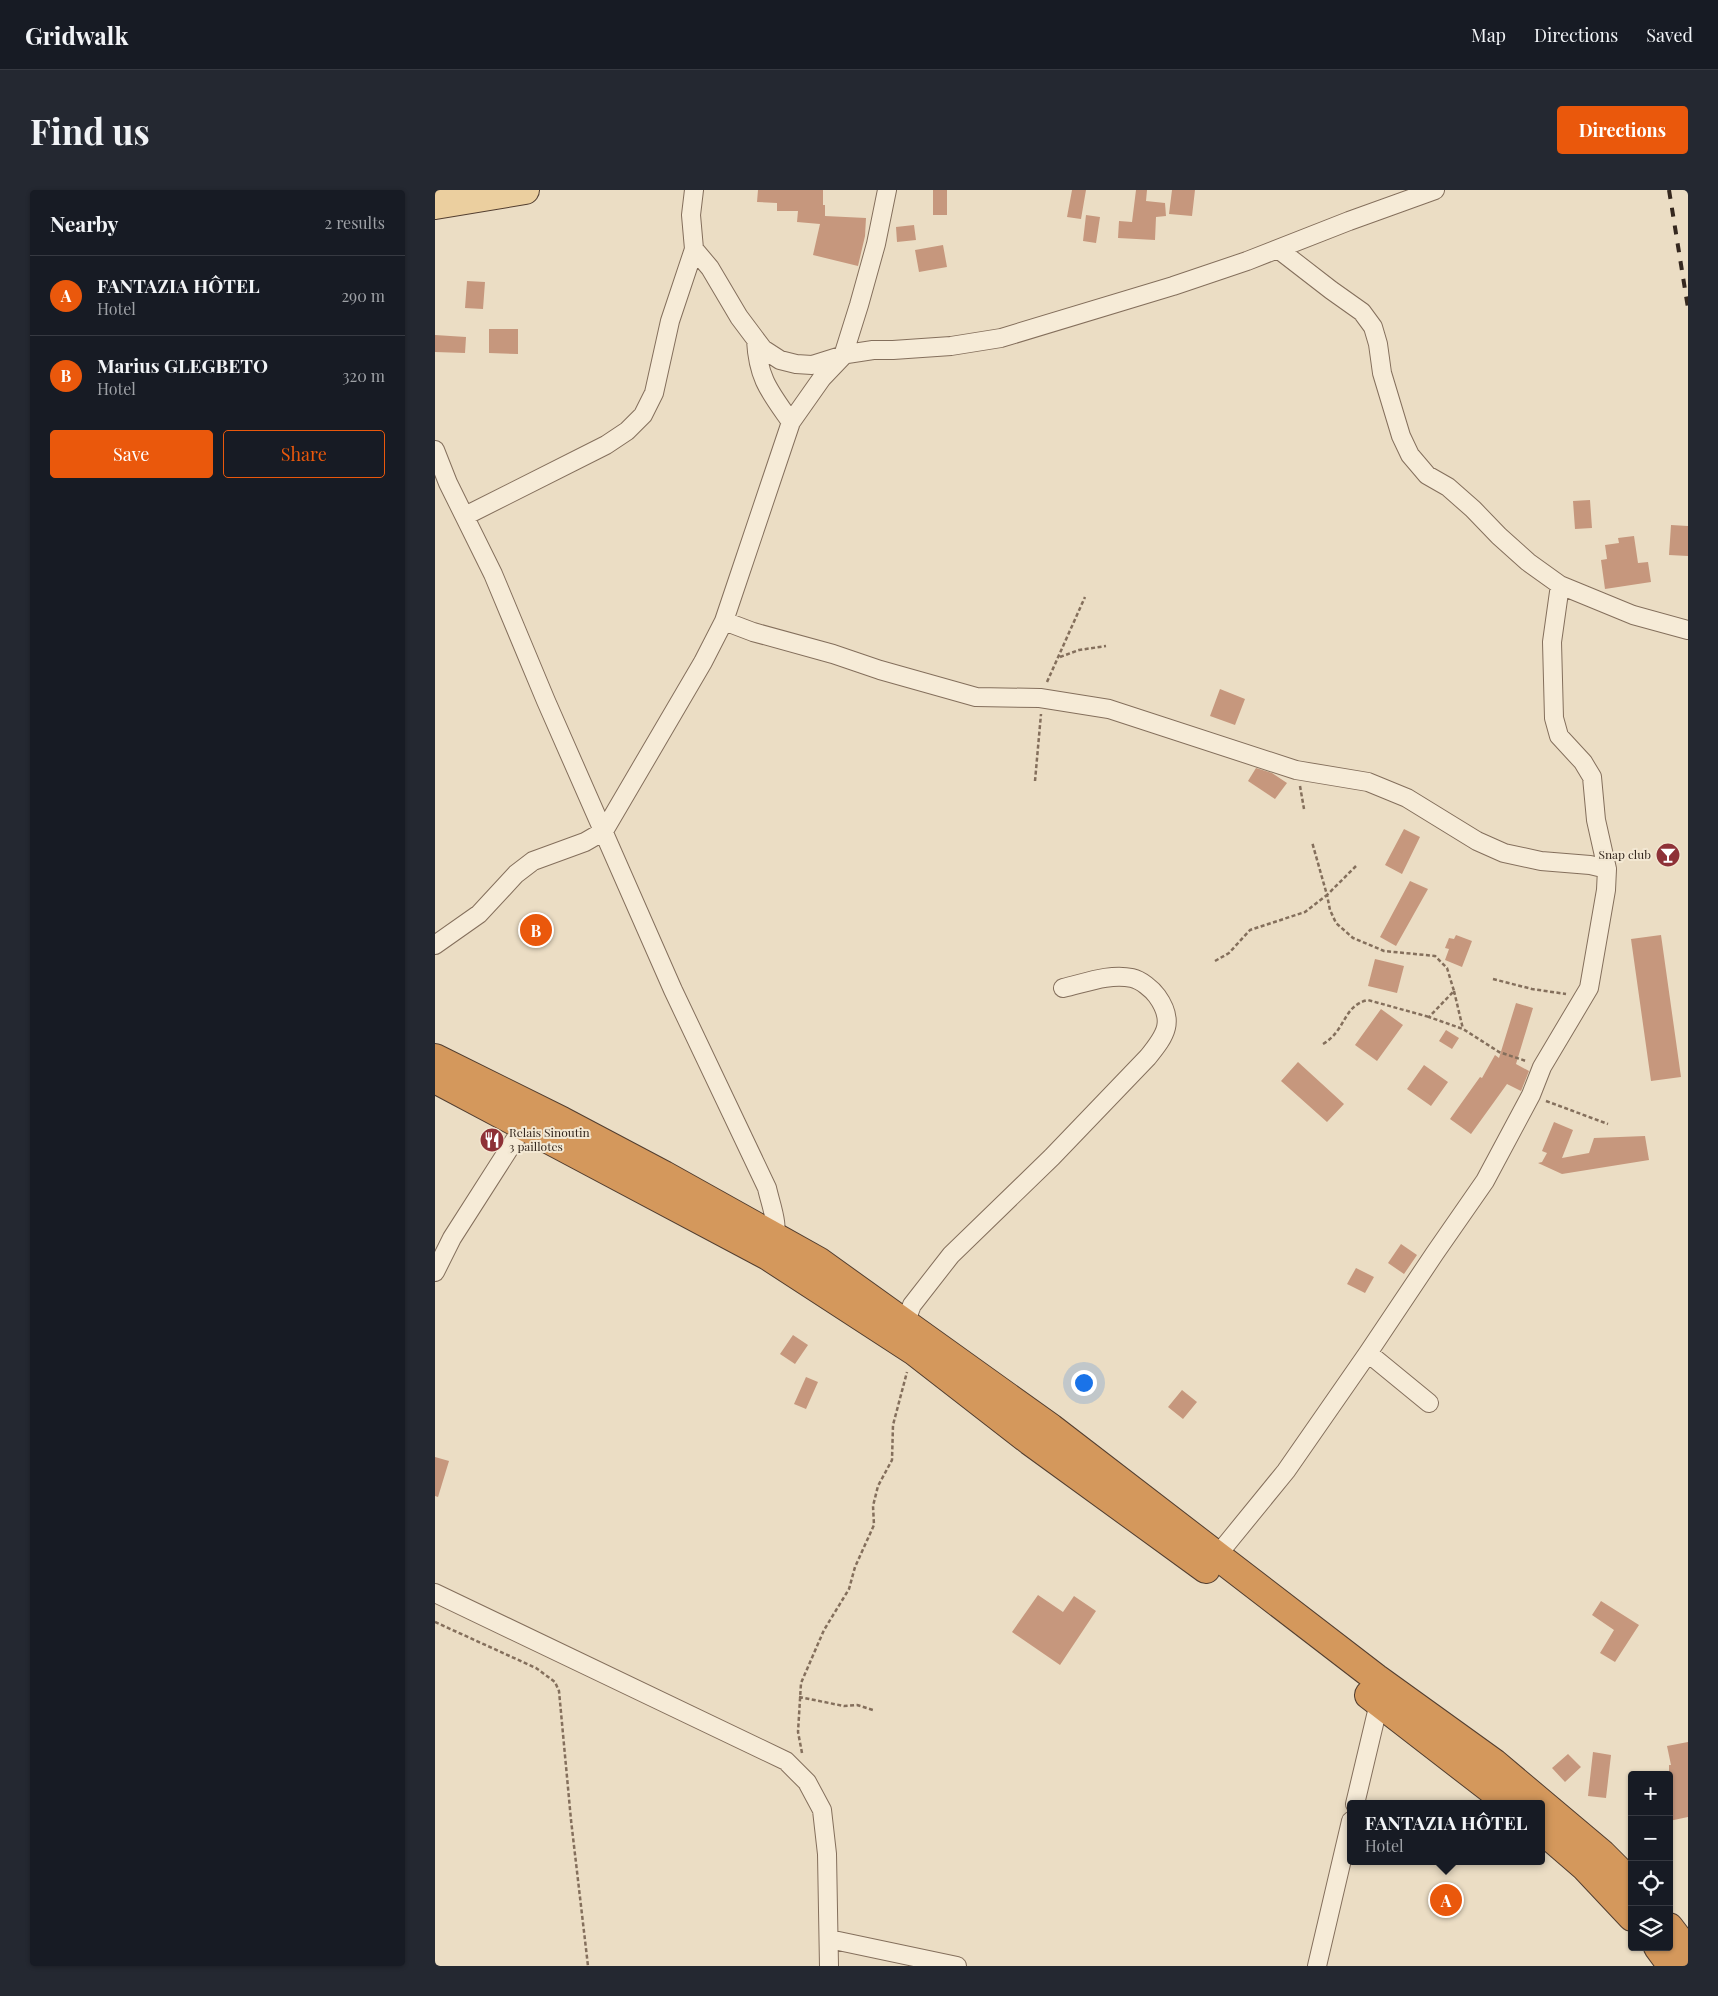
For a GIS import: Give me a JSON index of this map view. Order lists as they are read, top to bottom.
{
  "places": {
    "bar": ["Snap club"],
    "restaurant": ["Relais Sinoutin 3 paillotes"]
  },
  "page": {
    "header": "Gridwalk",
    "nav": ["Map", "Directions", "Saved"],
    "buttons": [
      "Directions",
      ["Save", "Share"]
    ],
    "title": "Find us",
    "heading": ["Nearby", "2 results"],
    "list": [
      {
        "mark": "A",
        "name": "FANTAZIA HÔTEL",
        "note": "Hotel",
        "value": "290 m"
      },
      {
        "mark": "B",
        "name": "Marius GLEGBETO",
        "note": "Hotel",
        "value": "320 m"
      }
    ],
    "pins": ["B", "A"],
    "map_buttons": ["+", "−"],
    "popup": ["FANTAZIA HÔTEL", "Hotel"]
  }
}
